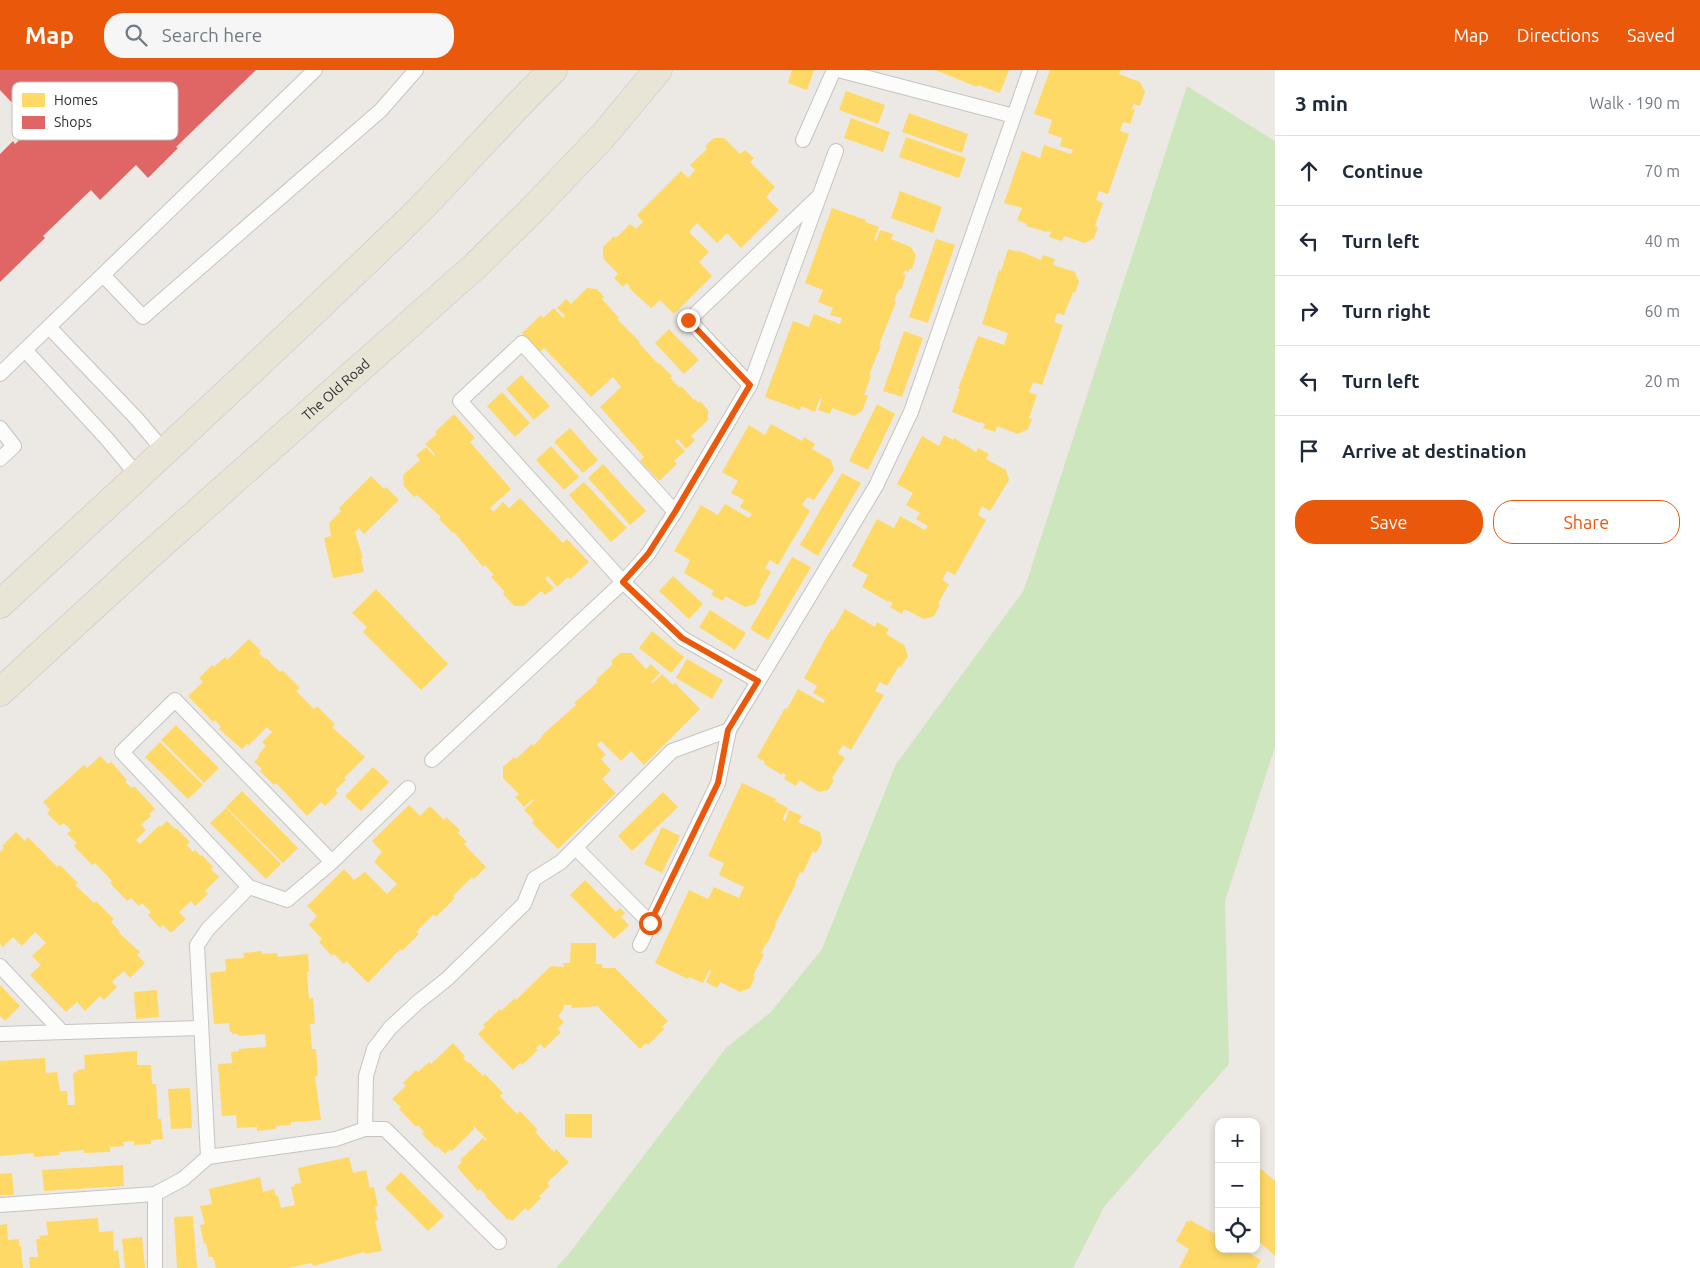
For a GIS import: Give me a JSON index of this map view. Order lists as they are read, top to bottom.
{
  "streets": {
    "main road": ["The Old Road"]
  },
  "legend": ["Homes", "Shops"],
  "page": {
    "header": "Map",
    "search": "Search here",
    "nav": ["Map", "Directions", "Saved"],
    "heading": ["3 min", "Walk · 190 m"],
    "list": [
      ["Continue", "70 m"],
      ["Turn left", "40 m"],
      ["Turn right", "60 m"],
      ["Turn left", "20 m"],
      "Arrive at destination"
    ],
    "buttons": ["Save", "Share"],
    "map_buttons": ["+", "−"]
  }
}
